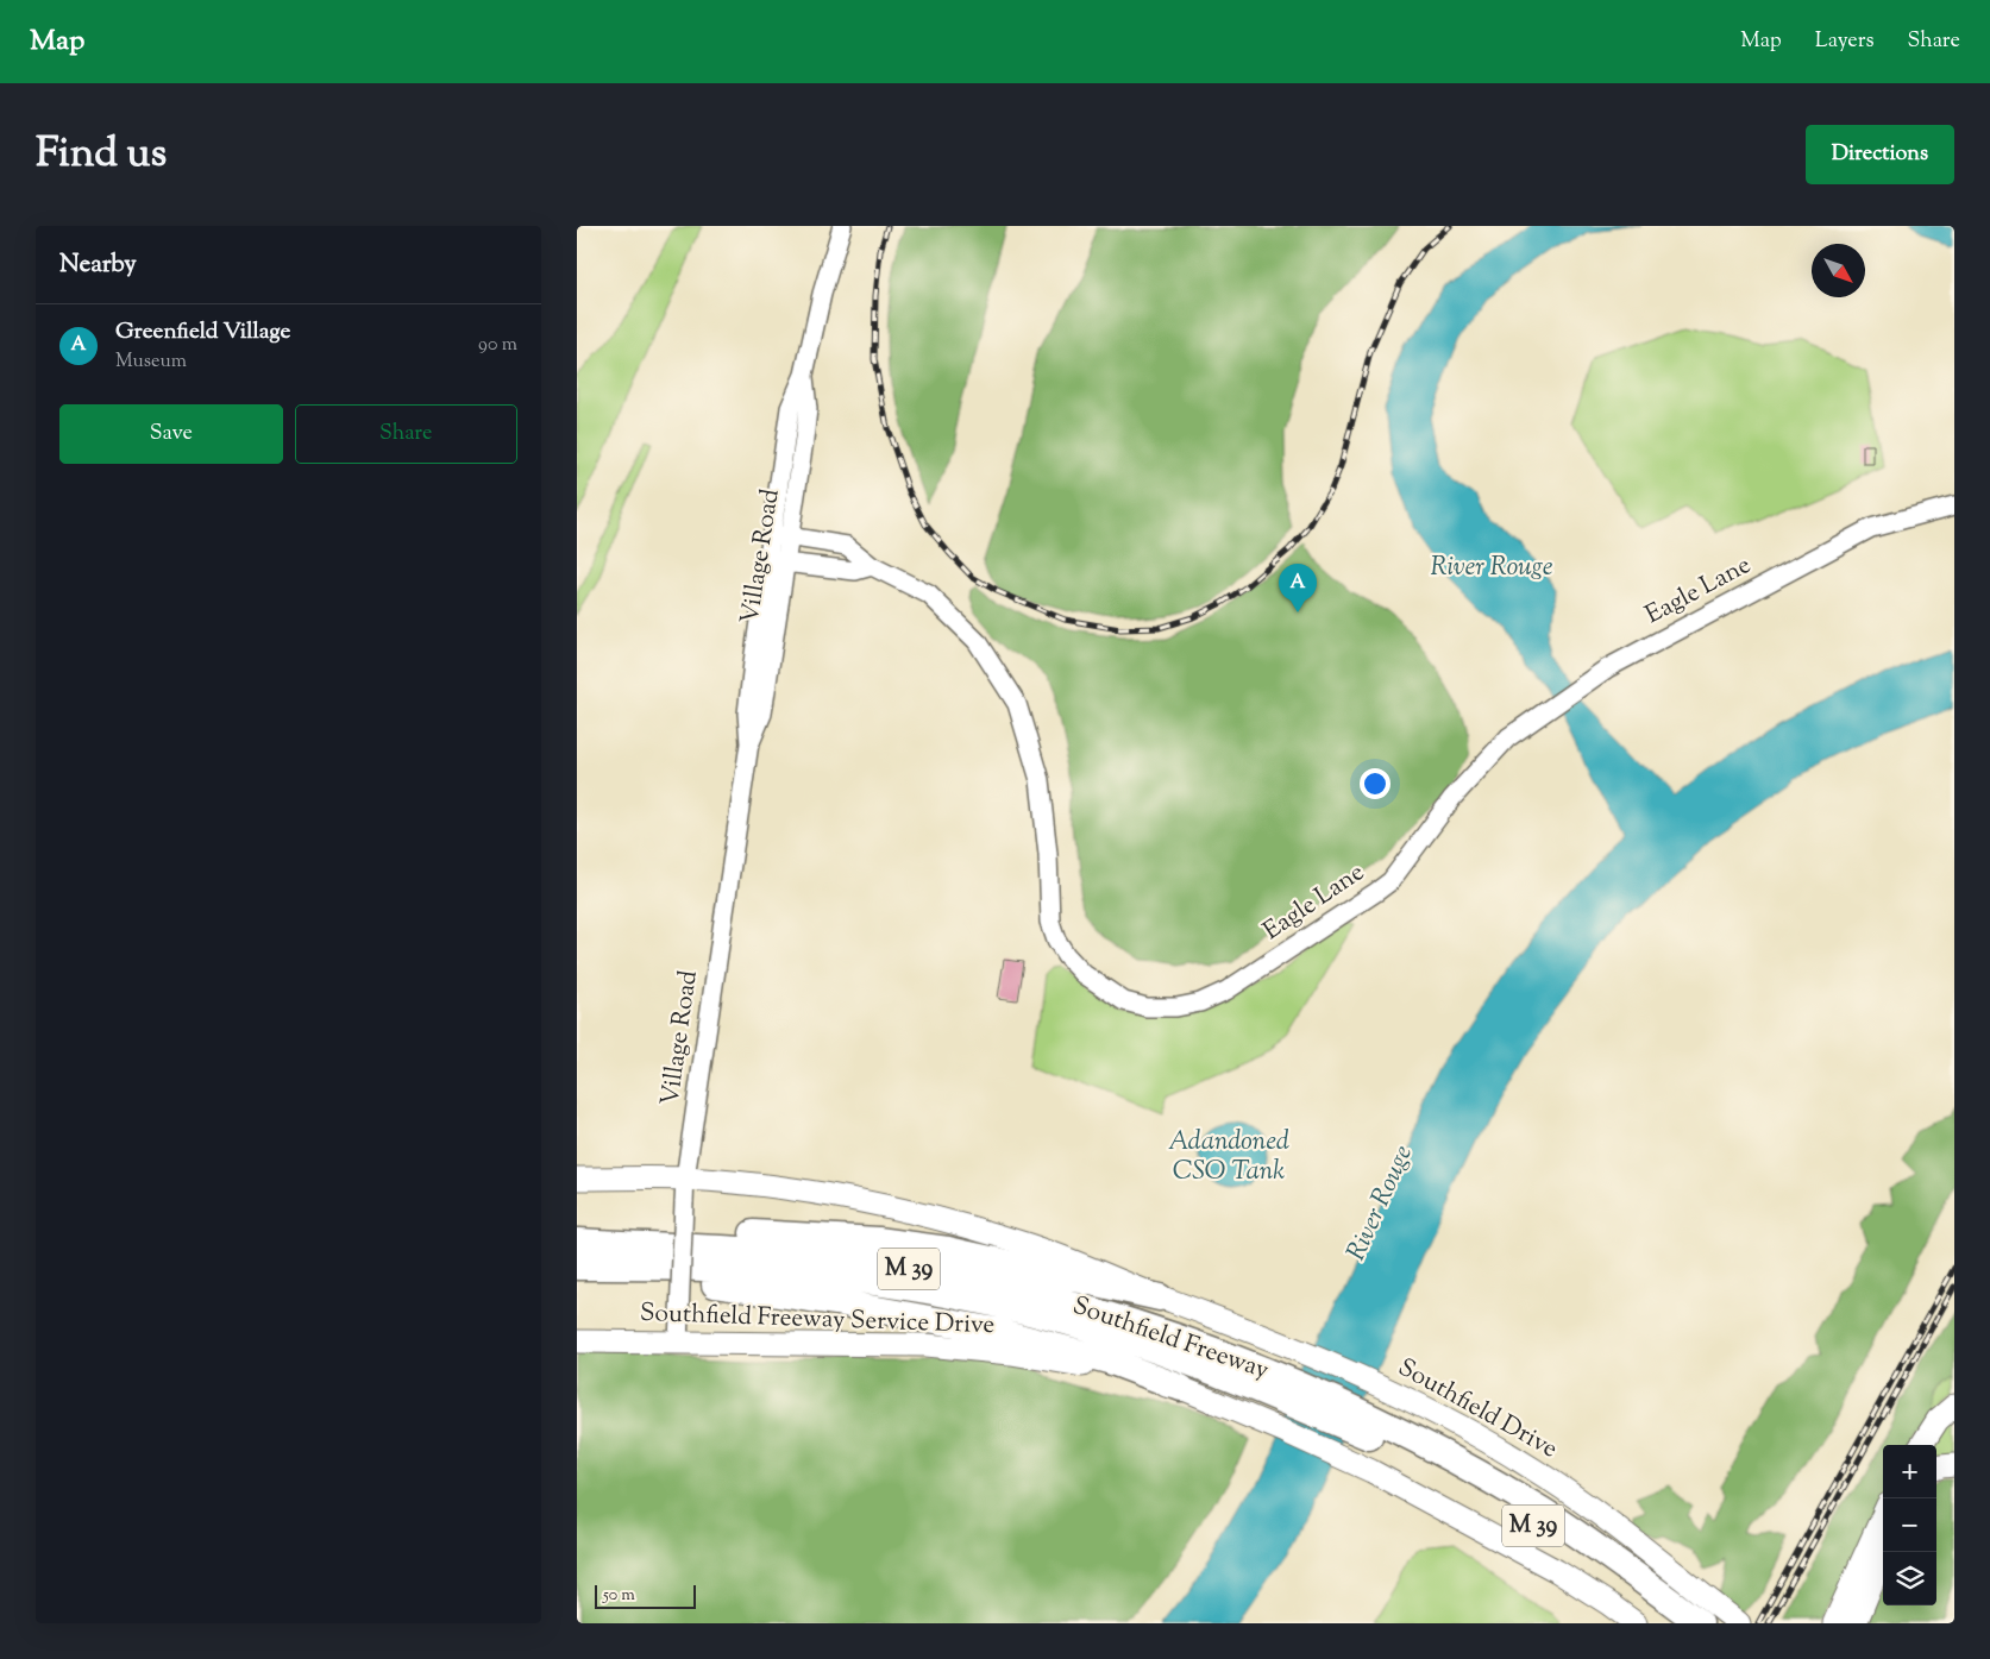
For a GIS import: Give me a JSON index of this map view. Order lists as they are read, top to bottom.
{
  "streets": {
    "highway": ["M 39", "Southfield Freeway"],
    "main road": ["Southfield Freeway Service Drive", "Southfield Drive"],
    "street": ["Village Road", "Eagle Lane"]
  },
  "crossings": [
    ["Village Road", "Eagle Lane"],
    ["Village Road", "Southfield Freeway Service Drive"],
    ["Village Road", "Southfield Drive"]
  ],
  "water": ["River Rouge", "Adandoned CSO Tank"],
  "scale_bar": "50 m",
  "north": "bottom right",
  "page": {
    "header": "Map",
    "nav": ["Map", "Layers", "Share"],
    "title": "Find us",
    "buttons": [
      "Directions",
      ["Save", "Share"]
    ],
    "heading": "Nearby",
    "list": [
      {
        "mark": "A",
        "name": "Greenfield Village",
        "note": "Museum",
        "value": "90 m"
      }
    ],
    "pins": "A",
    "map_buttons": ["+", "−"],
    "scale": "50 m"
  }
}
